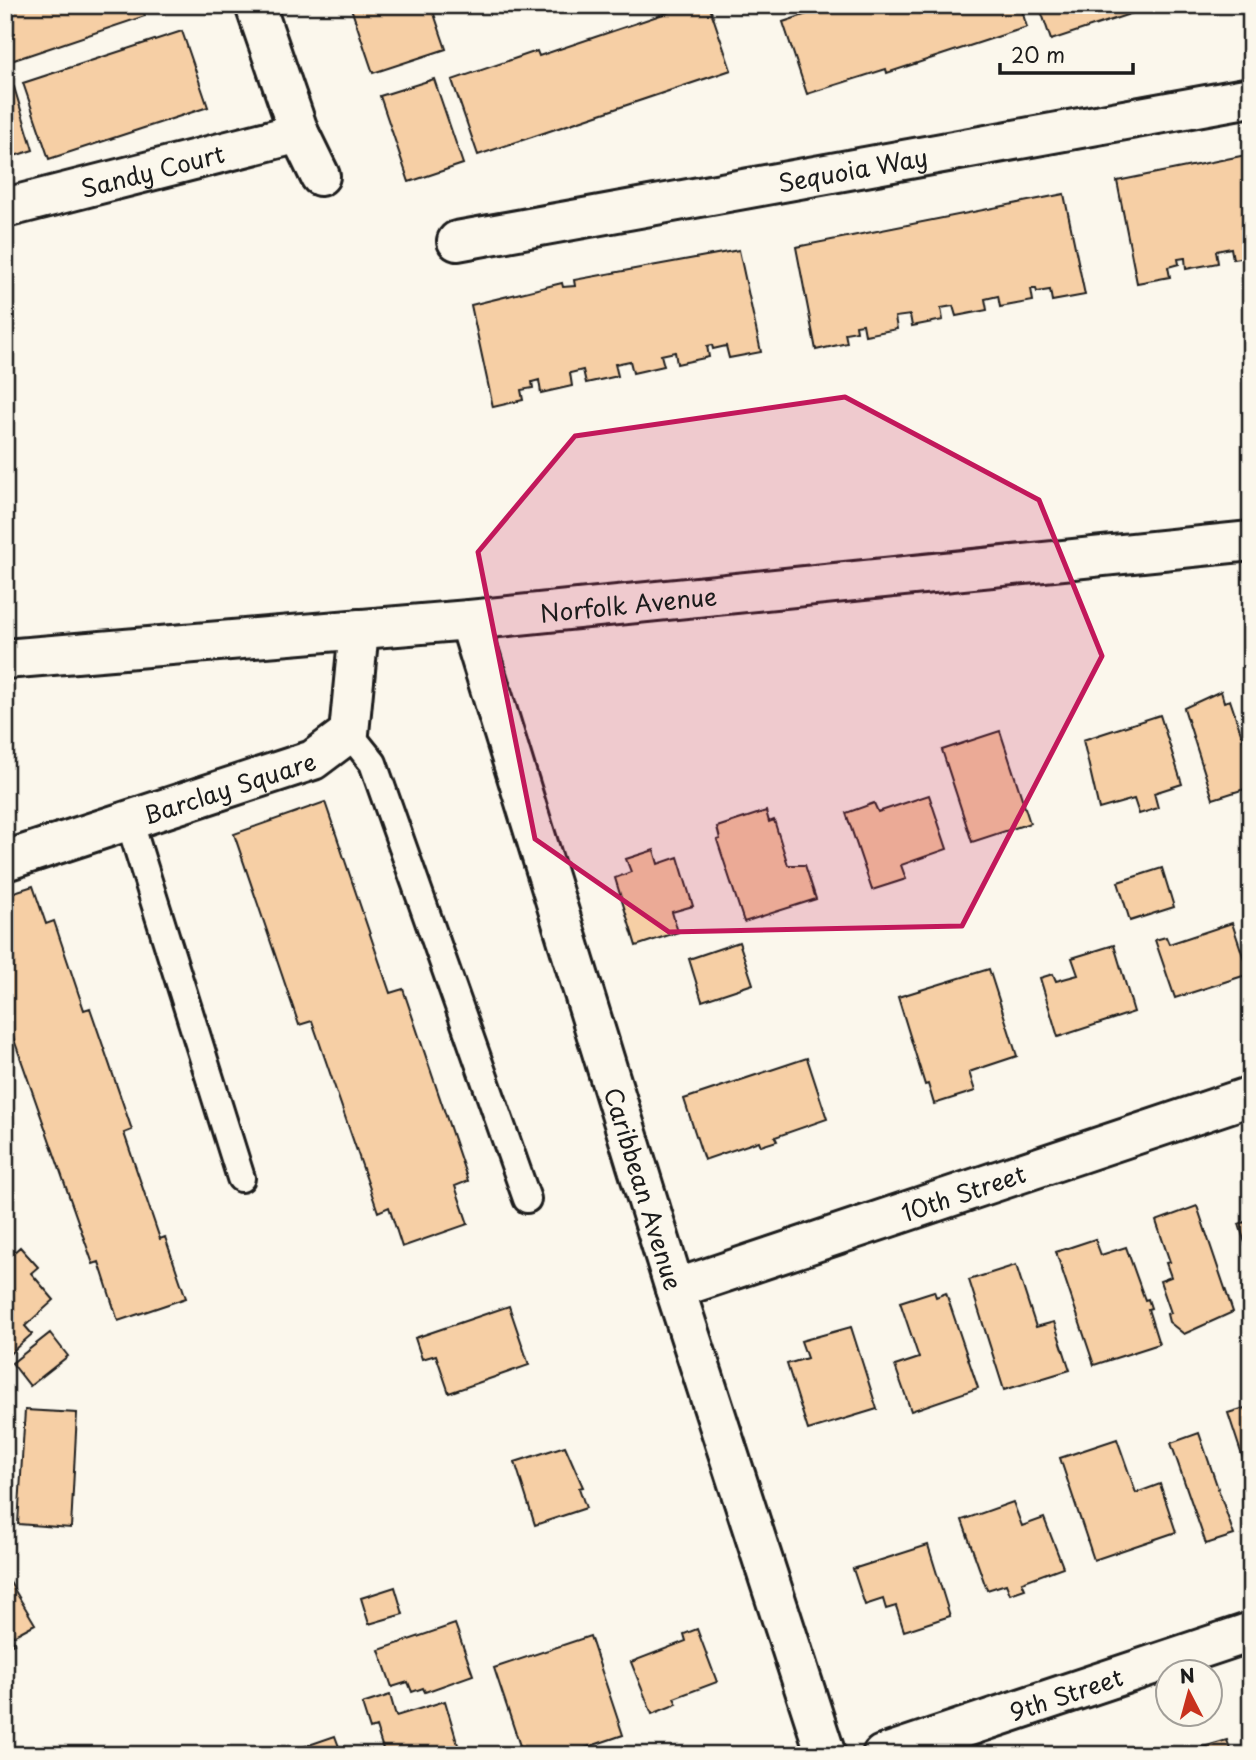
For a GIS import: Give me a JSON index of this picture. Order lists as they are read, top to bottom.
{
  "streets": {
    "street": [
      "Sequoia Way",
      "Sandy Court",
      "Norfolk Avenue",
      "Barclay Square",
      "Caribbean Avenue",
      "10th Street",
      "9th Street"
    ]
  },
  "crossings": [
    ["Norfolk Avenue", "Caribbean Avenue"],
    ["Caribbean Avenue", "10th Street"]
  ],
  "scale_bar": "20 m",
  "north": "top"
}
